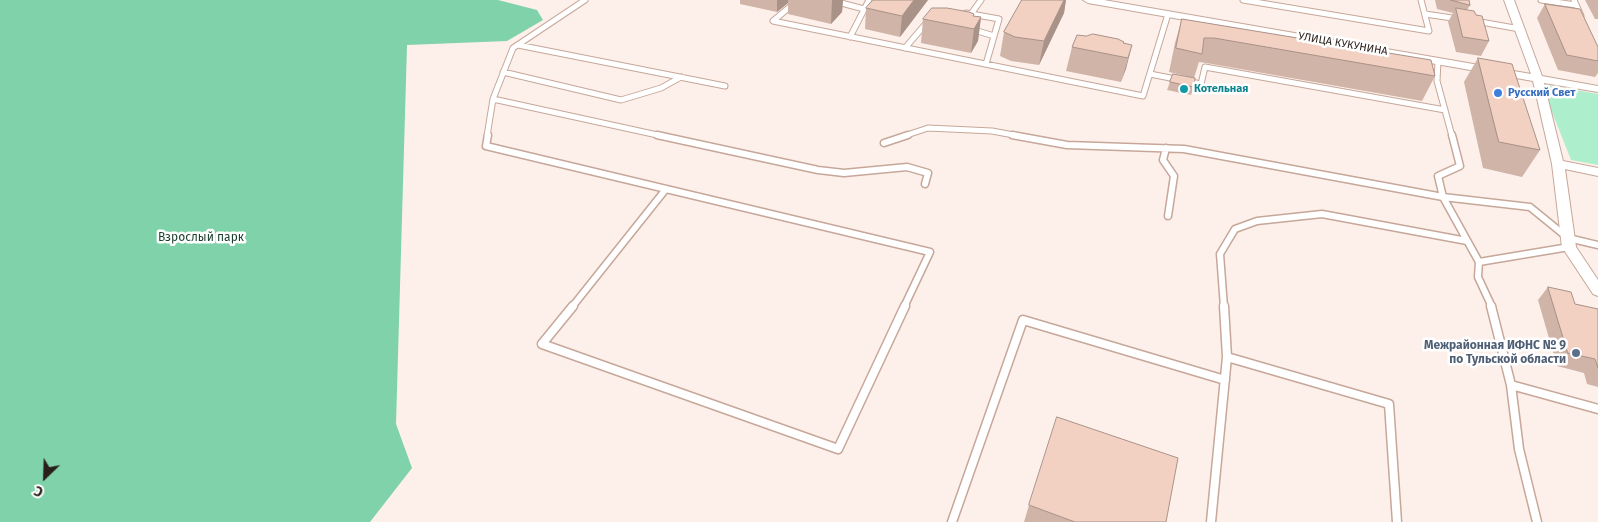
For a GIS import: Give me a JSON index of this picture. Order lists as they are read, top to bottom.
{
  "streets": {
    "street": ["УЛИЦА КУКУНИНА"]
  },
  "parks": ["Взрослый парк"],
  "places": ["Котельная", "Русский Свет", "Межрайонная ИФНС № 9 по Тульской области"],
  "north": "bottom left"
}
